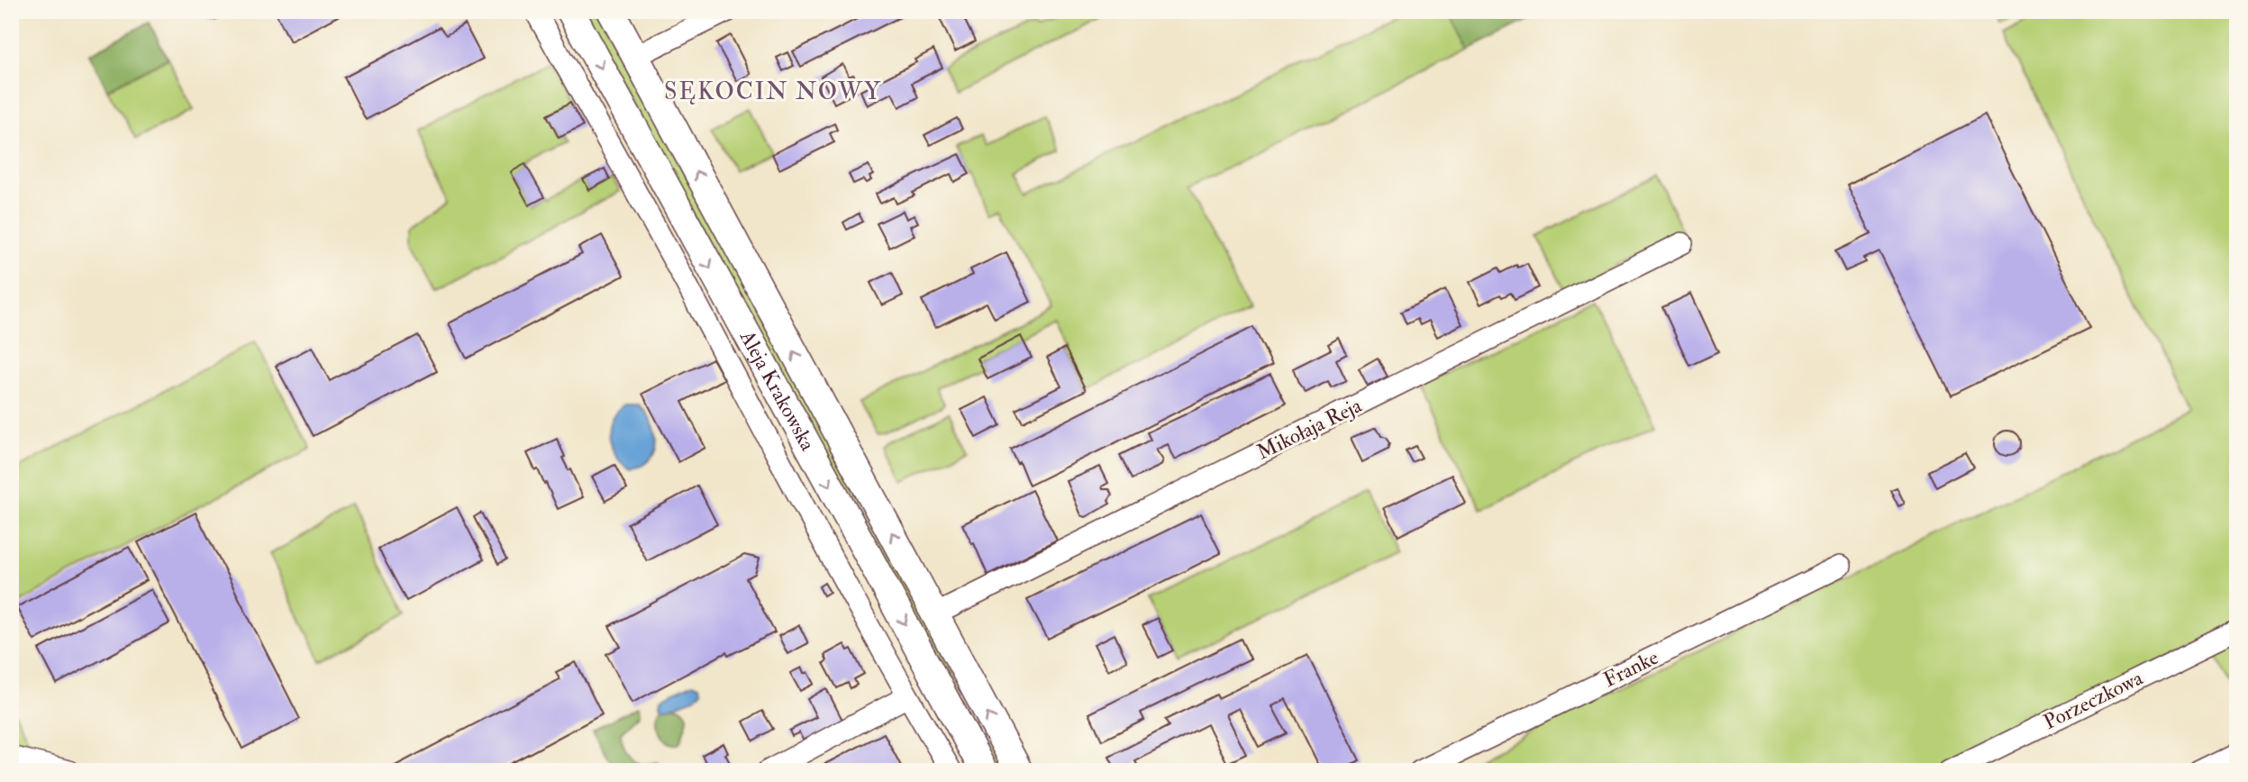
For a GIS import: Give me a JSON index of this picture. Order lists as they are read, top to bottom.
{
  "streets": {
    "main road": ["Aleja Krakowska"],
    "street": ["Mikołaja Reja", "Franke", "Porzeczkowa"]
  },
  "crossings": [
    ["Aleja Krakowska", "Mikołaja Reja"]
  ],
  "districts": ["SĘKOCIN NOWY"]
}
